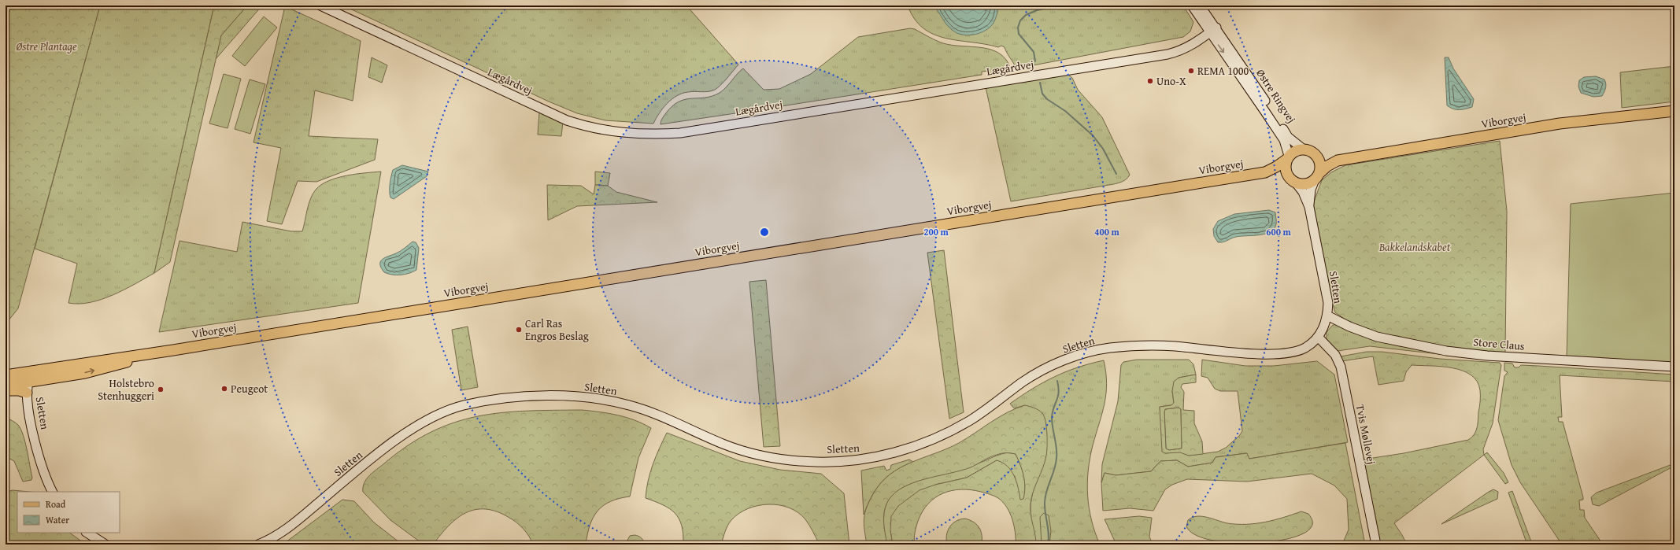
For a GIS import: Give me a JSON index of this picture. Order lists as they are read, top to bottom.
{
  "streets": {
    "main road": ["Viborgvej"],
    "street": [
      "Lægårdvej",
      "Østre Ringvej",
      "Sletten",
      "Store Claus",
      "Tvis Møllevej"
    ]
  },
  "crossings": [
    ["Lægårdvej", "Østre Ringvej"],
    ["Østre Ringvej", "Viborgvej"],
    ["Østre Ringvej", "Sletten"],
    ["Viborgvej", "Sletten"],
    ["Sletten", "Store Claus"],
    ["Sletten", "Tvis Møllevej"]
  ],
  "parks": ["Østre Plantage", "Bakkelandskabet"],
  "places": [
    "REMA 1000",
    "Uno-X",
    "Carl Ras Engros Beslag",
    "Peugeot",
    "Holstebro Stenhuggeri"
  ],
  "legend": ["Road", "Water"],
  "rings": ["200 m", "400 m", "600 m"]
}
